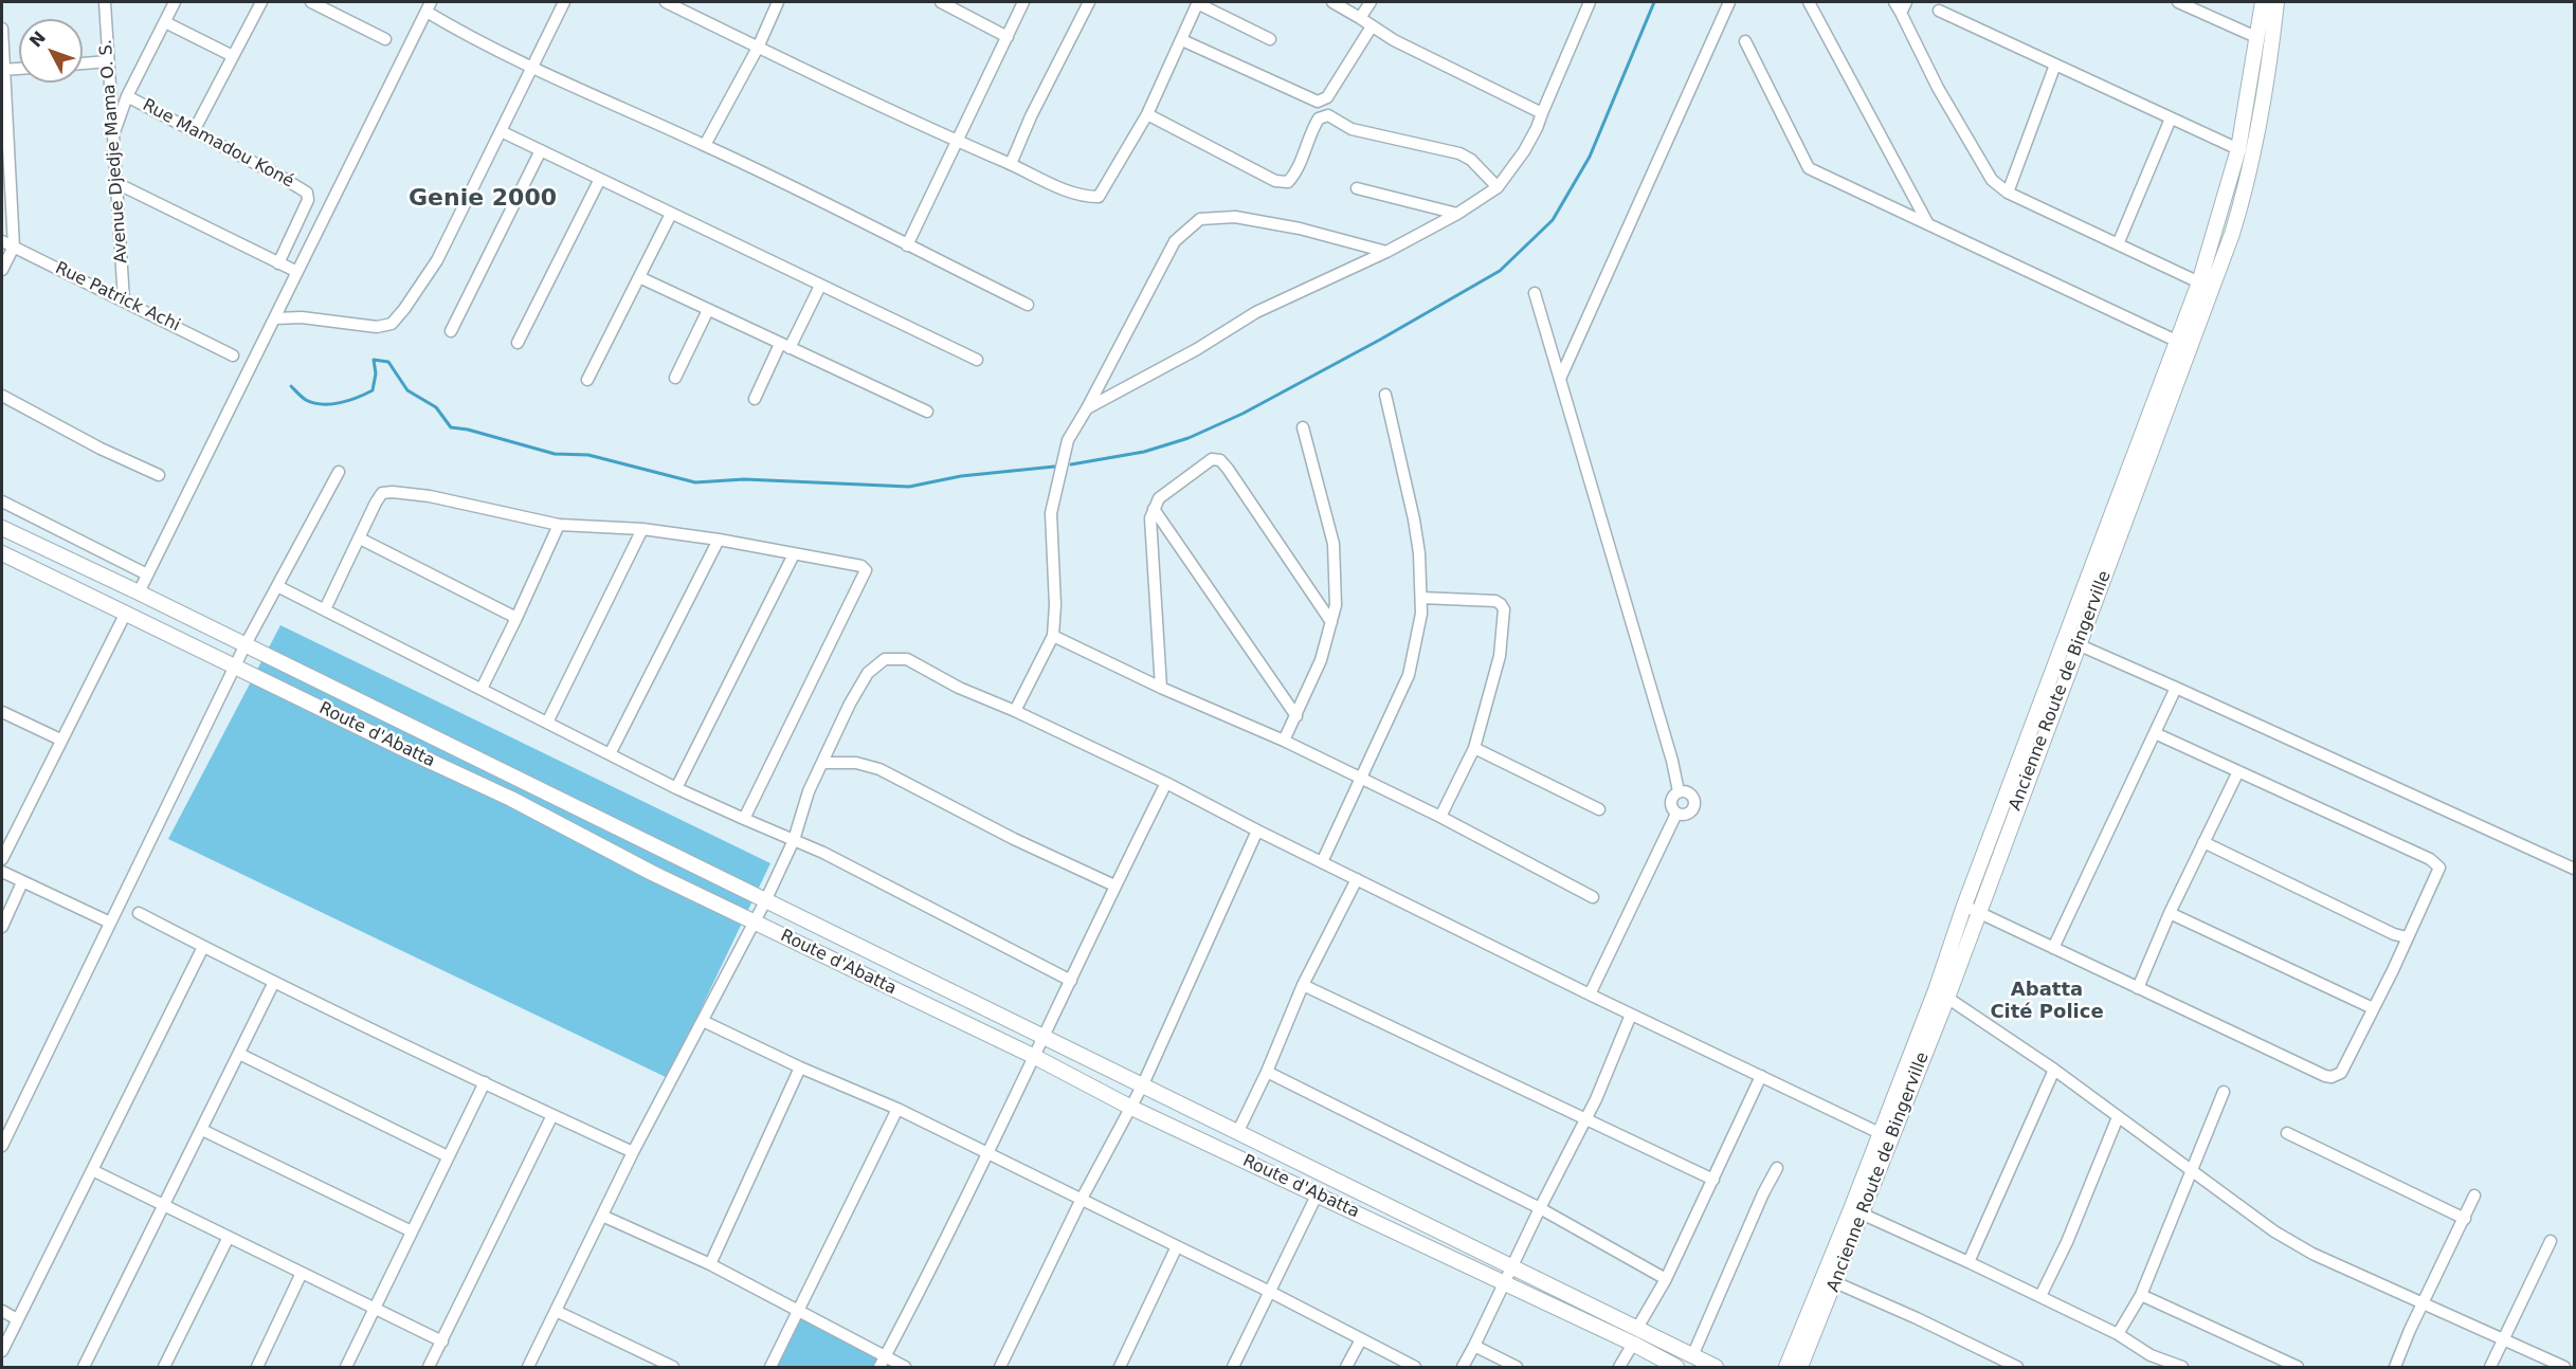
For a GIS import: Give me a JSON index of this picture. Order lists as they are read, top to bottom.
{
  "streets": {
    "street": [
      "Rue Mamadou Koné",
      "Avenue Djedje Mama O. S.",
      "Rue Patrick Achi",
      "Ancienne Route de Bingerville",
      "Route d'Abatta"
    ]
  },
  "crossings": [
    ["Avenue Djedje Mama O. S.", "Rue Patrick Achi"]
  ],
  "districts": ["Genie 2000", "Abatta Cité Police"],
  "north": "top left"
}
